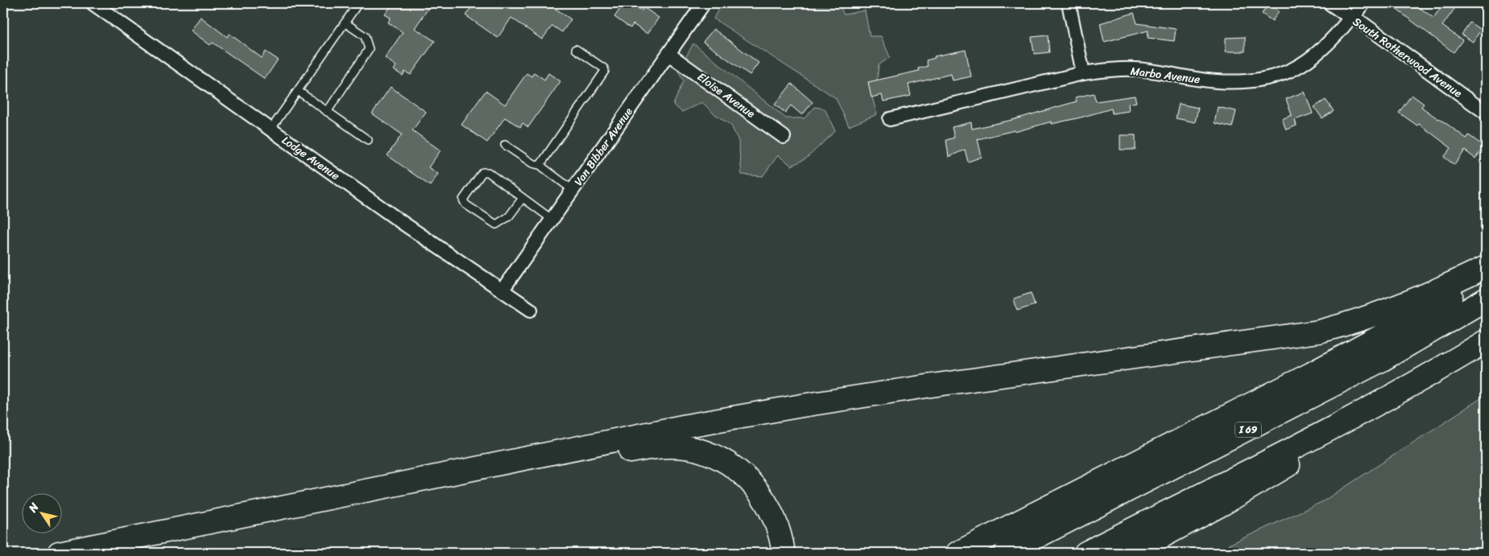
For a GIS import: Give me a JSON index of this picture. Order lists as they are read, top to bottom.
{
  "streets": {
    "highway": ["I 69"],
    "street": [
      "South Rotherwood Avenue",
      "Marbo Avenue",
      "Eloise Avenue",
      "Van Bibber Avenue",
      "Lodge Avenue"
    ]
  },
  "crossings": [
    ["South Rotherwood Avenue", "Marbo Avenue"],
    ["Eloise Avenue", "Van Bibber Avenue"],
    ["Van Bibber Avenue", "Lodge Avenue"]
  ],
  "north": "top left"
}
